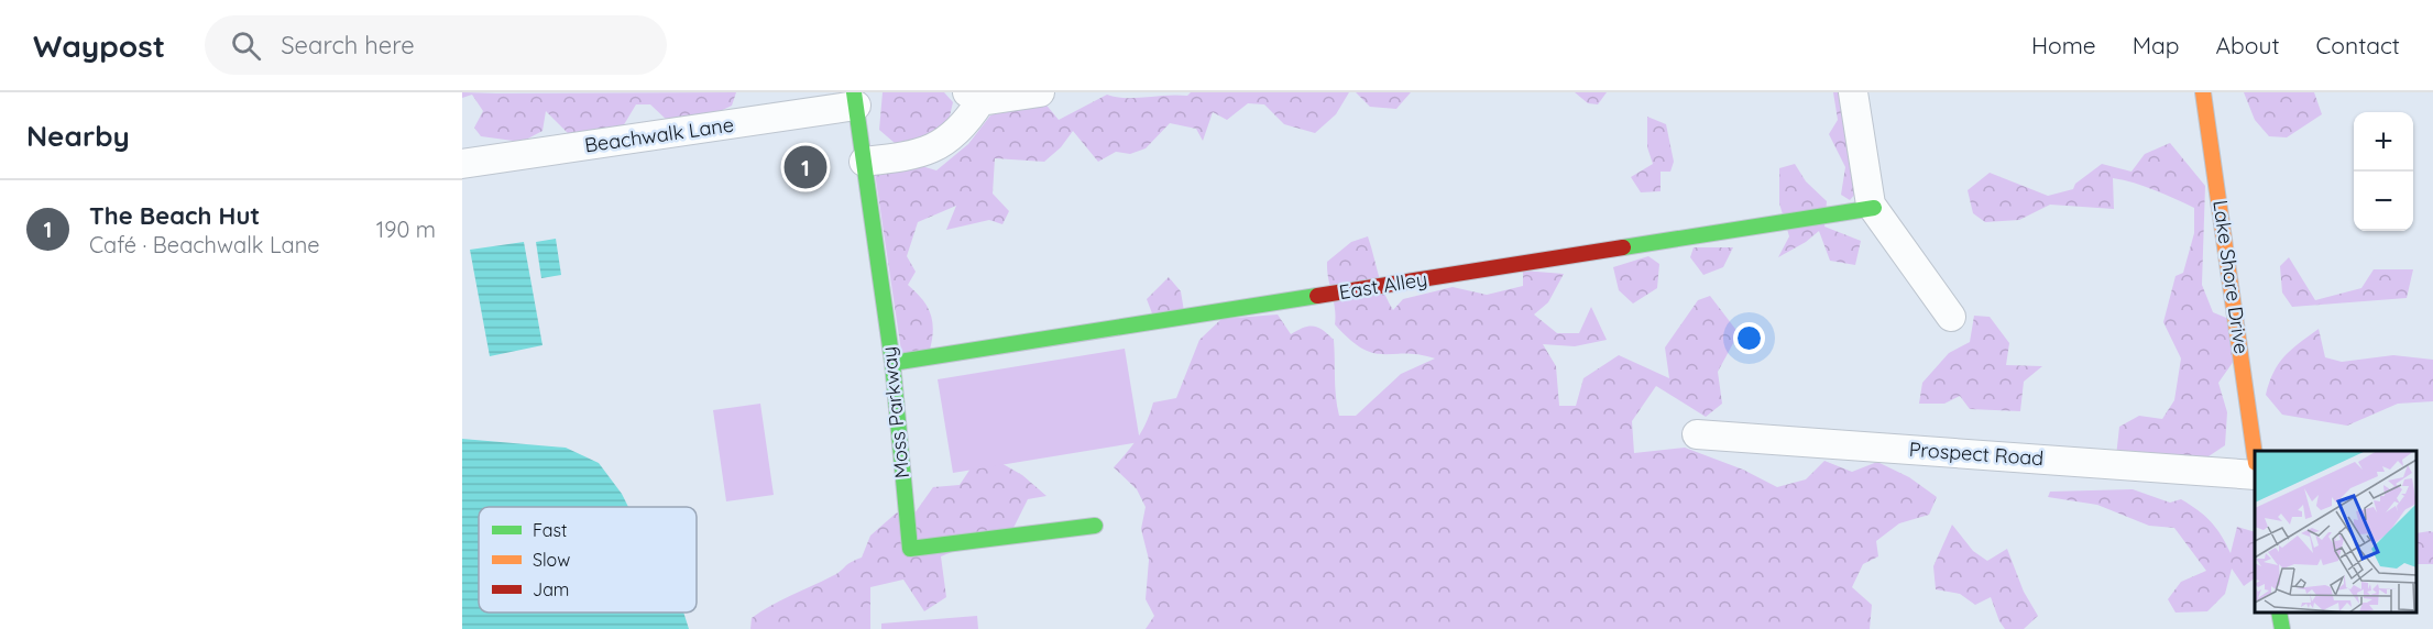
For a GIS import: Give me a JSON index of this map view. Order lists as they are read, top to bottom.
{
  "streets": {
    "street": [
      "Beachwalk Lane",
      "Lake Shore Drive",
      "East Alley",
      "Moss Parkway",
      "Prospect Road"
    ]
  },
  "crossings": [
    ["Beachwalk Lane", "Moss Parkway"],
    ["East Alley", "Moss Parkway"]
  ],
  "legend": ["Fast", "Slow", "Jam"],
  "page": {
    "header": "Waypost",
    "search": "Search here",
    "nav": [
      "Home",
      "Map",
      "About",
      "Contact"
    ],
    "heading": "Nearby",
    "map_buttons": ["+", "−"],
    "pins": "1",
    "list": [
      {
        "mark": "1",
        "name": "The Beach Hut",
        "note": "Café · Beachwalk Lane",
        "value": "190 m"
      }
    ]
  }
}
